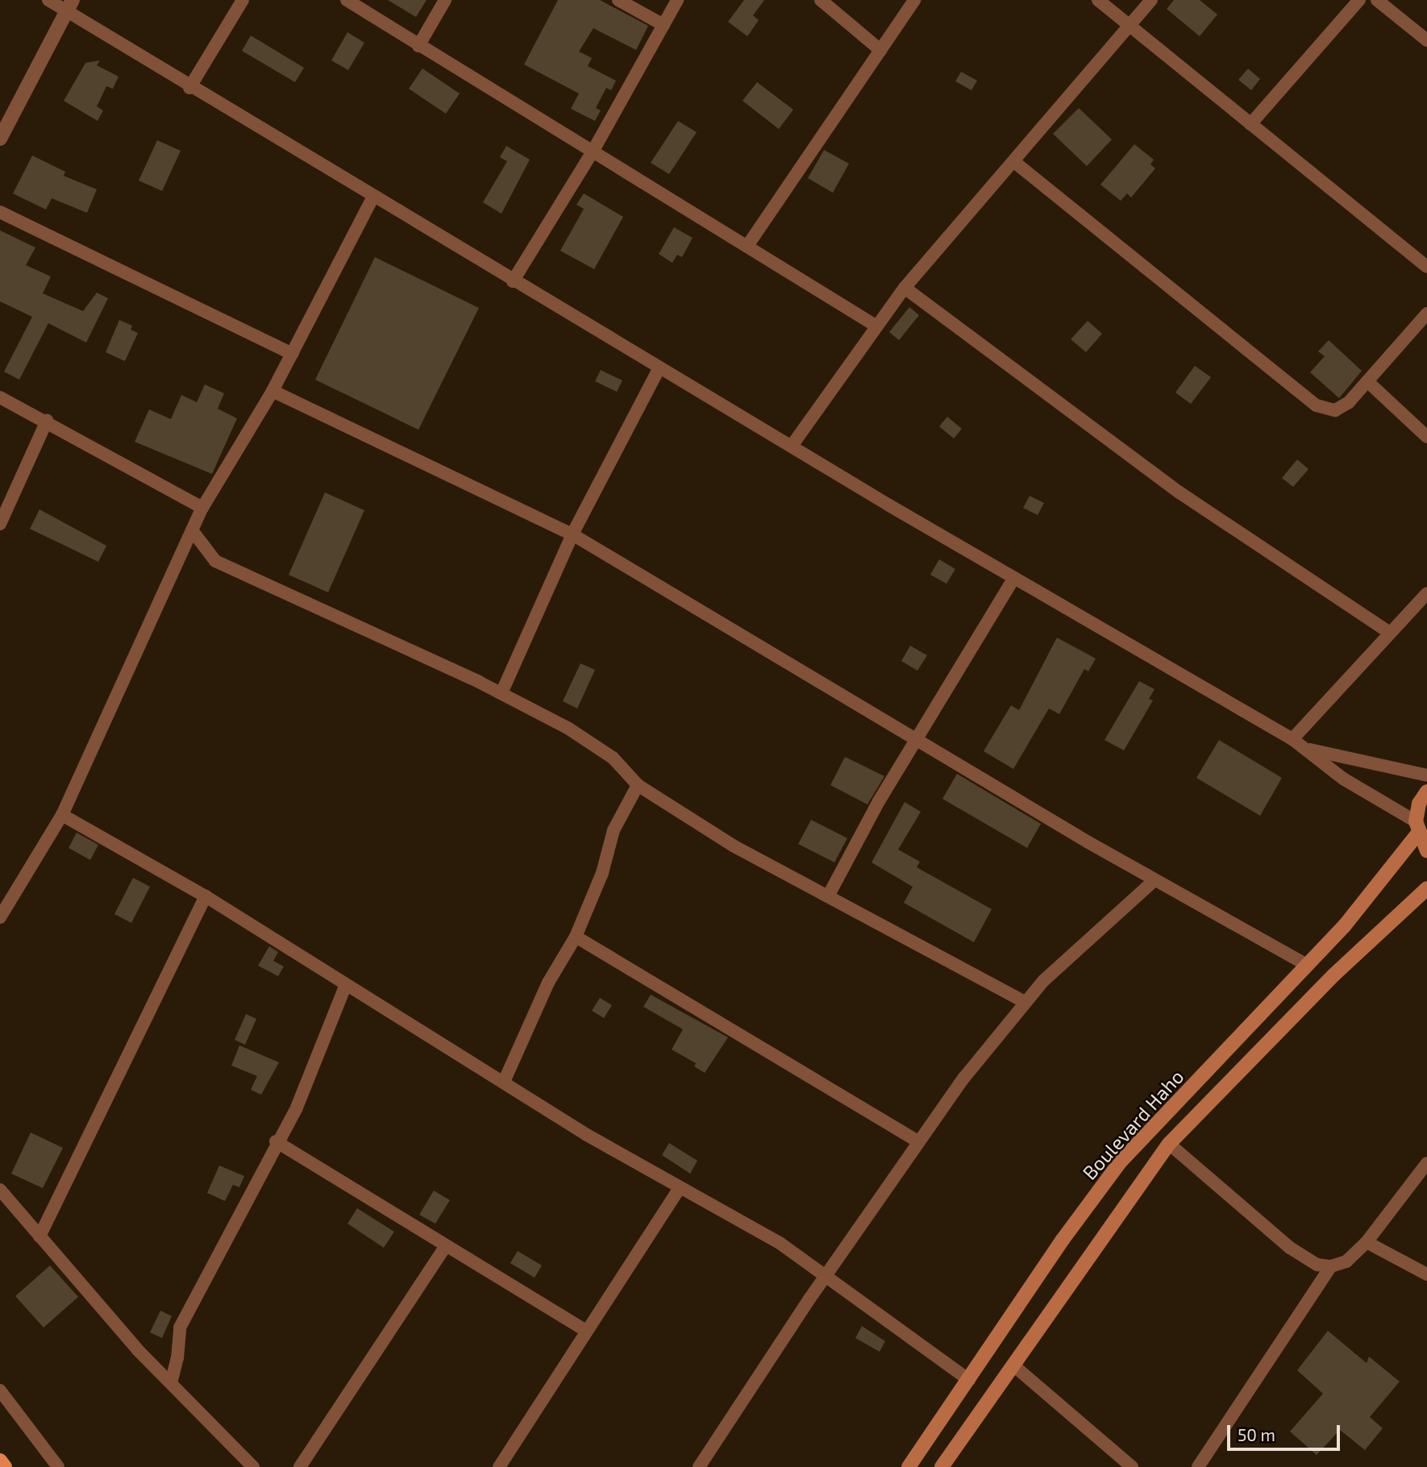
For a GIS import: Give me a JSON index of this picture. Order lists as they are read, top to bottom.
{
  "streets": {
    "main road": ["Boulevard Haho"]
  },
  "scale_bar": "50 m"
}
